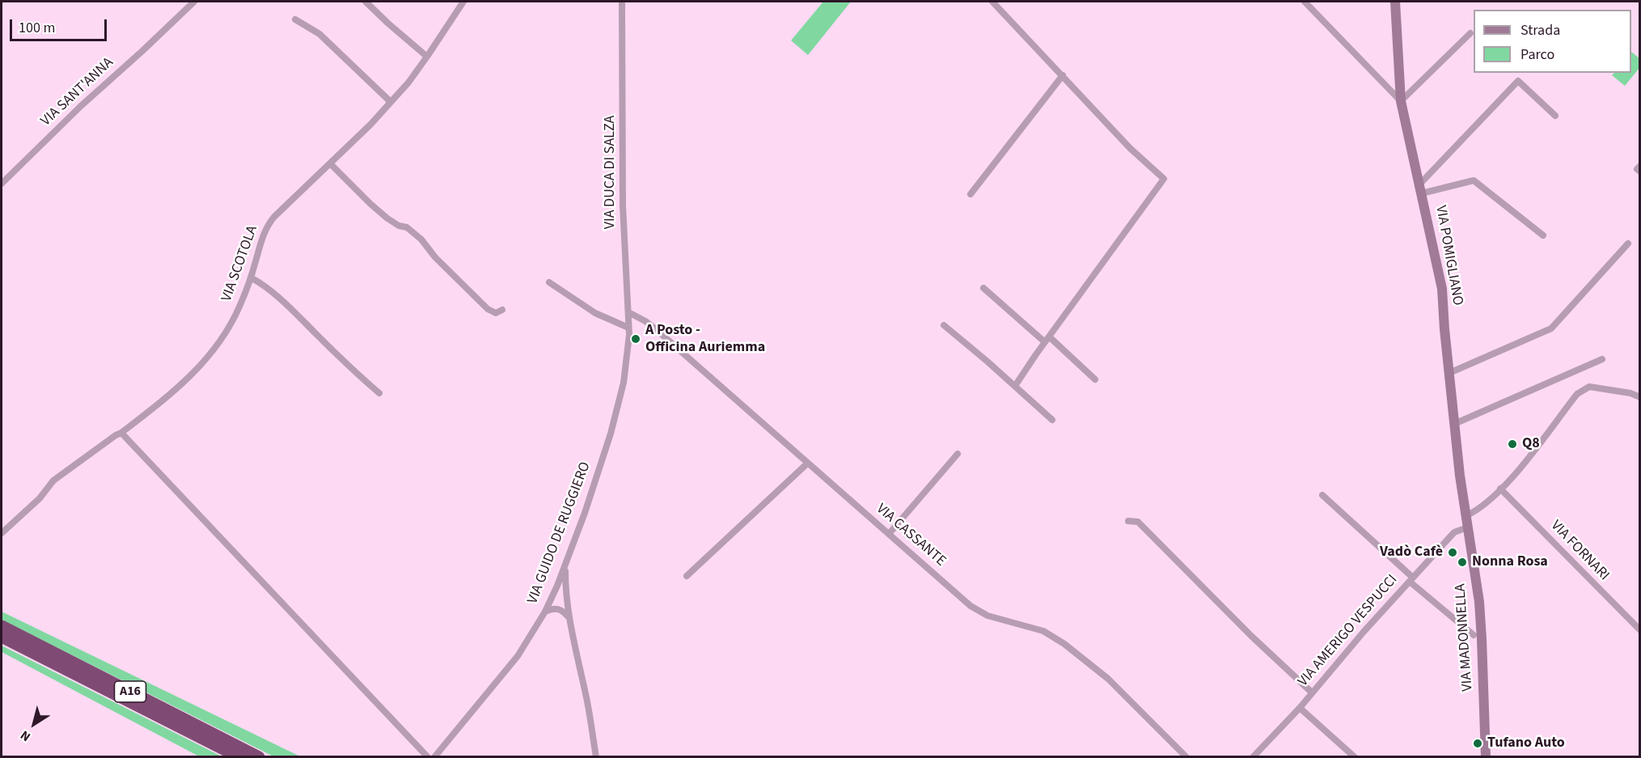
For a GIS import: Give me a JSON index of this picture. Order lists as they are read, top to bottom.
{
  "streets": {
    "highway": ["A16"],
    "street": [
      "VIA SANT'ANNA",
      "VIA DUCA DI SALZA",
      "VIA POMIGLIANO",
      "VIA SCOTOLA",
      "VIA GUIDO DE RUGGIERO",
      "VIA CASSANTE",
      "VIA FORNARI",
      "VIA AMERIGO VESPUCCI",
      "VIA MADONNELLA"
    ]
  },
  "crossings": [
    ["VIA DUCA DI SALZA", "VIA GUIDO DE RUGGIERO"],
    ["VIA DUCA DI SALZA", "VIA CASSANTE"],
    ["VIA POMIGLIANO", "VIA MADONNELLA"],
    ["VIA AMERIGO VESPUCCI", "VIA MADONNELLA"]
  ],
  "places": [
    "A Posto - Officina Auriemma",
    "Q8",
    "Vadò Cafè",
    "Nonna Rosa",
    "Tufano Auto"
  ],
  "legend": ["Strada", "Parco"],
  "scale_bar": "100 m",
  "north": "bottom left"
}
